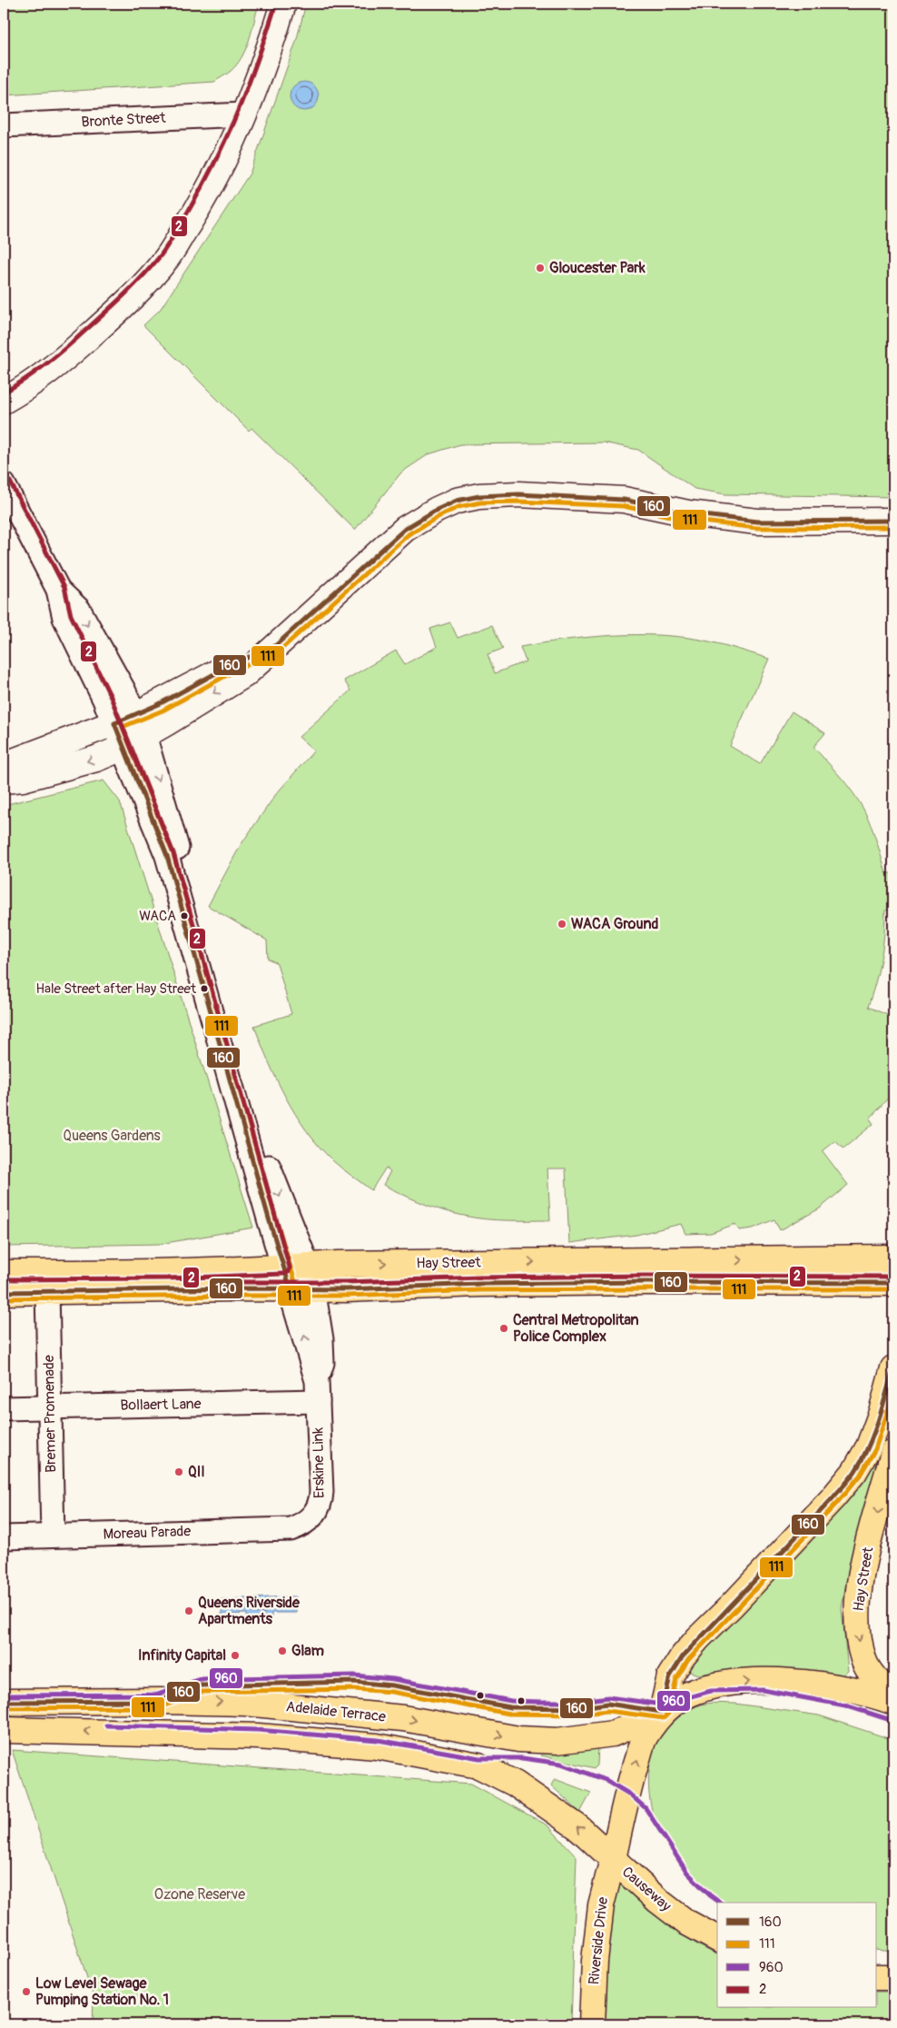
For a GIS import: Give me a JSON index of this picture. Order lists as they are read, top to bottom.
{
  "streets": {
    "main road": [
      "Hay Street",
      "Adelaide Terrace",
      "Causeway",
      "Riverside Drive"
    ],
    "street": [
      "Bronte Street",
      "Bollaert Lane",
      "Bremer Promenade",
      "Erskine Link",
      "Moreau Parade"
    ]
  },
  "crossings": [
    ["Hay Street", "Bremer Promenade"],
    ["Hay Street", "Erskine Link"],
    ["Bollaert Lane", "Bremer Promenade"],
    ["Bollaert Lane", "Erskine Link"],
    ["Bremer Promenade", "Moreau Parade"],
    ["Erskine Link", "Moreau Parade"],
    ["Adelaide Terrace", "Causeway"],
    ["Adelaide Terrace", "Riverside Drive"],
    ["Causeway", "Riverside Drive"]
  ],
  "one_way": ["Causeway"],
  "parks": ["Queens Gardens", "Ozone Reserve"],
  "places": [
    "Gloucester Park",
    "WACA",
    "WACA Ground",
    "Hale Street after Hay Street",
    "Central Metropolitan Police Complex",
    "QII",
    "Queens Riverside Apartments",
    "Glam",
    "Infinity Capital",
    "Low Level Sewage Pumping Station No. 1"
  ],
  "lines": [
    "transit line 2",
    "transit line 160",
    "transit line 111",
    "transit line 960"
  ],
  "legend": [
    "160",
    "111",
    "960",
    "2"
  ]
}
